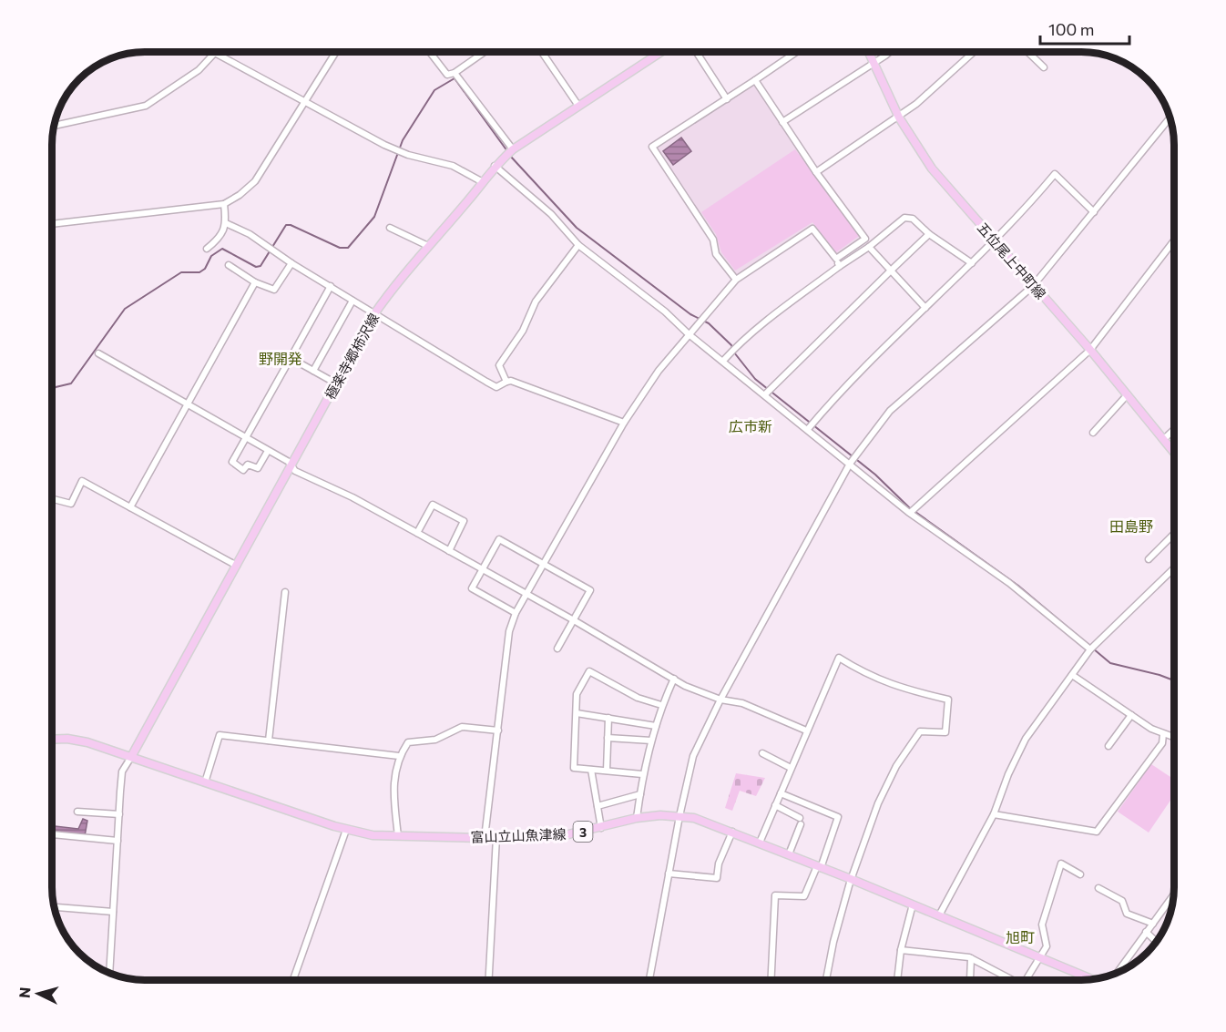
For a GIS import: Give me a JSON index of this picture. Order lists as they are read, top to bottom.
{
  "streets": {
    "main road": [
      "五位尾上中町線",
      "極楽寺郷柿沢線",
      "3",
      "富山立山魚津線"
    ]
  },
  "crossings": [
    ["極楽寺郷柿沢線", "富山立山魚津線"]
  ],
  "districts": [
    "野開発",
    "広市新",
    "田島野",
    "旭町"
  ],
  "scale_bar": "100 m",
  "north": "left"
}
